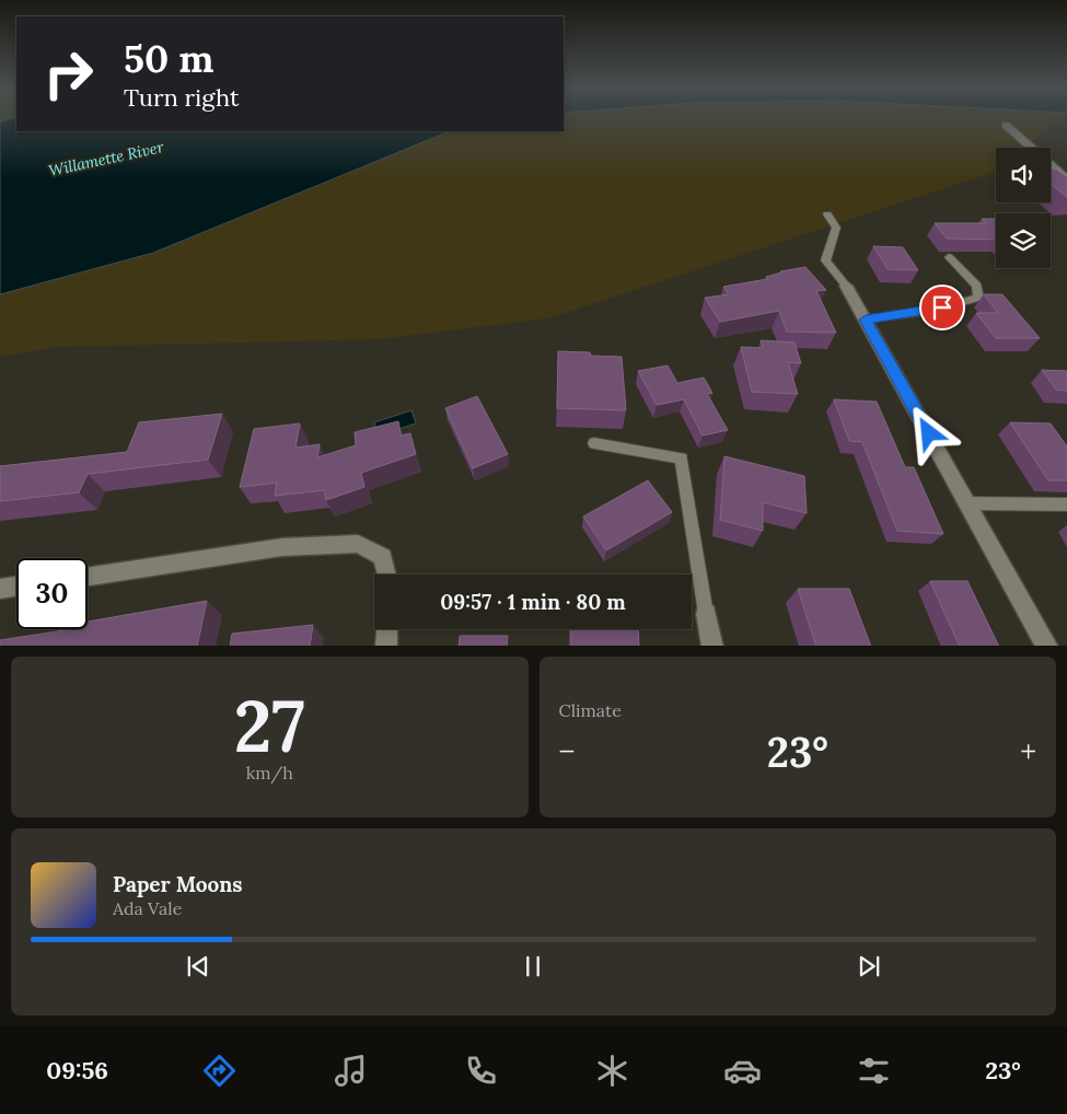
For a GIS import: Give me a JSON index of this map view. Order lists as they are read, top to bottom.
{
  "water": ["Willamette River"],
  "page": {
    "turn": ["50 m", "Turn right"],
    "limit": "30",
    "trip": "09:57 · 1 min · 80 m",
    "tile": [
      ["27", "km/h"],
      "Climate"
    ],
    "heat": ["−", "23°", "+"],
    "song": ["Paper Moons", "Ada Vale"],
    "tabs": ["09:56", "23°"]
  }
}
